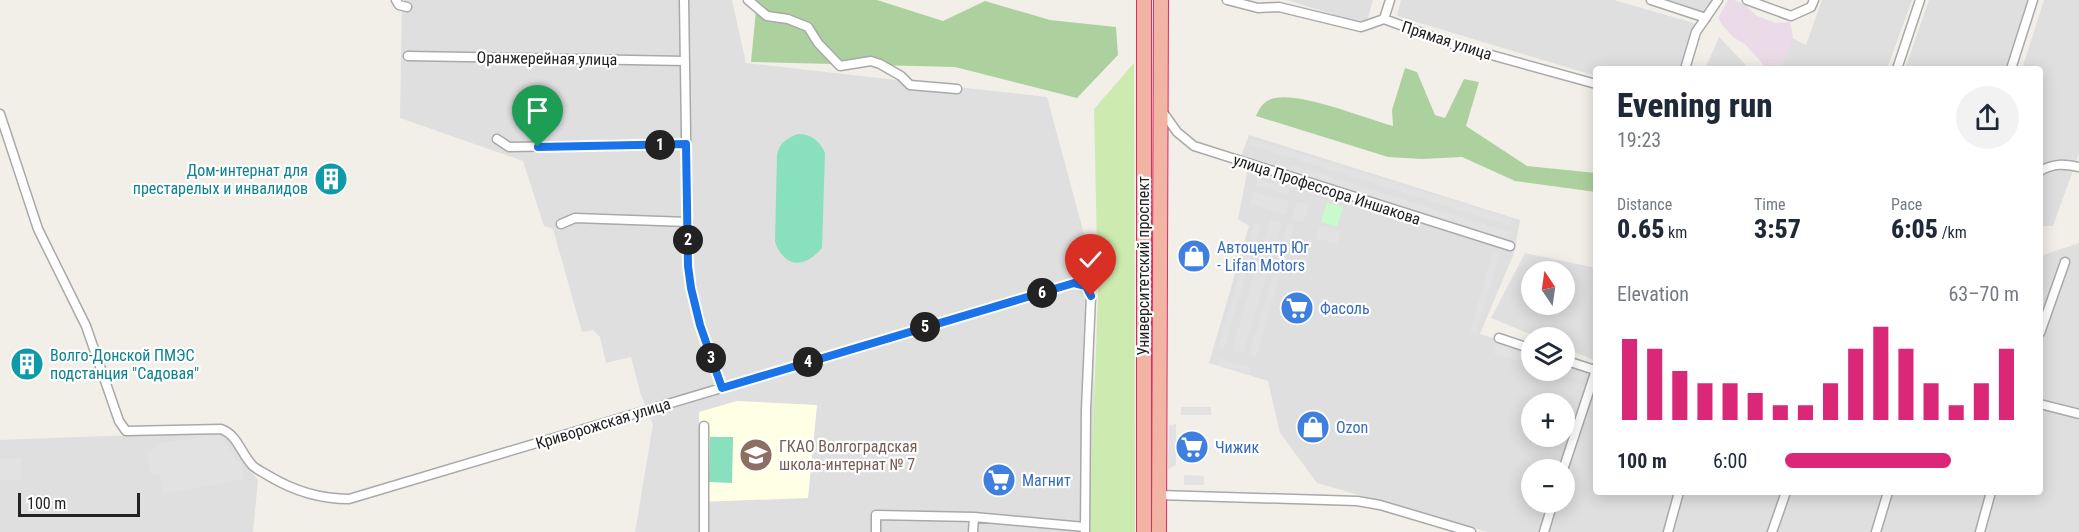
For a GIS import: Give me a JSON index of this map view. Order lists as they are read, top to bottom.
{
  "streets": {
    "highway": ["Университетский проспект"],
    "street": [
      "Прямая улица",
      "Оранжерейная улица",
      "улица Профессора Иншакова",
      "Криворожская улица"
    ]
  },
  "crossings": [
    ["улица Профессора Иншакова", "Университетский проспект"]
  ],
  "places": {
    "building": ["Дом-интернат для престарелых и инвалидов", "Волго-Донской ПМЭС подстанция \"Садовая\""],
    "shop": ["Автоцентр Юг - Lifan Motors", "Ozon"],
    "supermarket": ["Фасоль", "Чижик", "Магнит"],
    "school or university": ["ГКАО Волгоградская школа-интернат № 7"]
  },
  "scale_bar": "100 m",
  "north": "top",
  "page": {
    "heading": ["Evening run", "19:23"],
    "pins": [
      "1",
      "2",
      "6",
      "5",
      "3",
      "4"
    ],
    "stats": [
      ["Distance", "0.65 km"],
      ["Time", "3:57"],
      ["Pace", "6:05 /km"]
    ],
    "map_buttons": ["+", "−"],
    "chart": ["Elevation", "63–70 m"],
    "list": [
      {
        "name": "100 m",
        "note": "6:00"
      }
    ],
    "scale": "100 m"
  }
}
